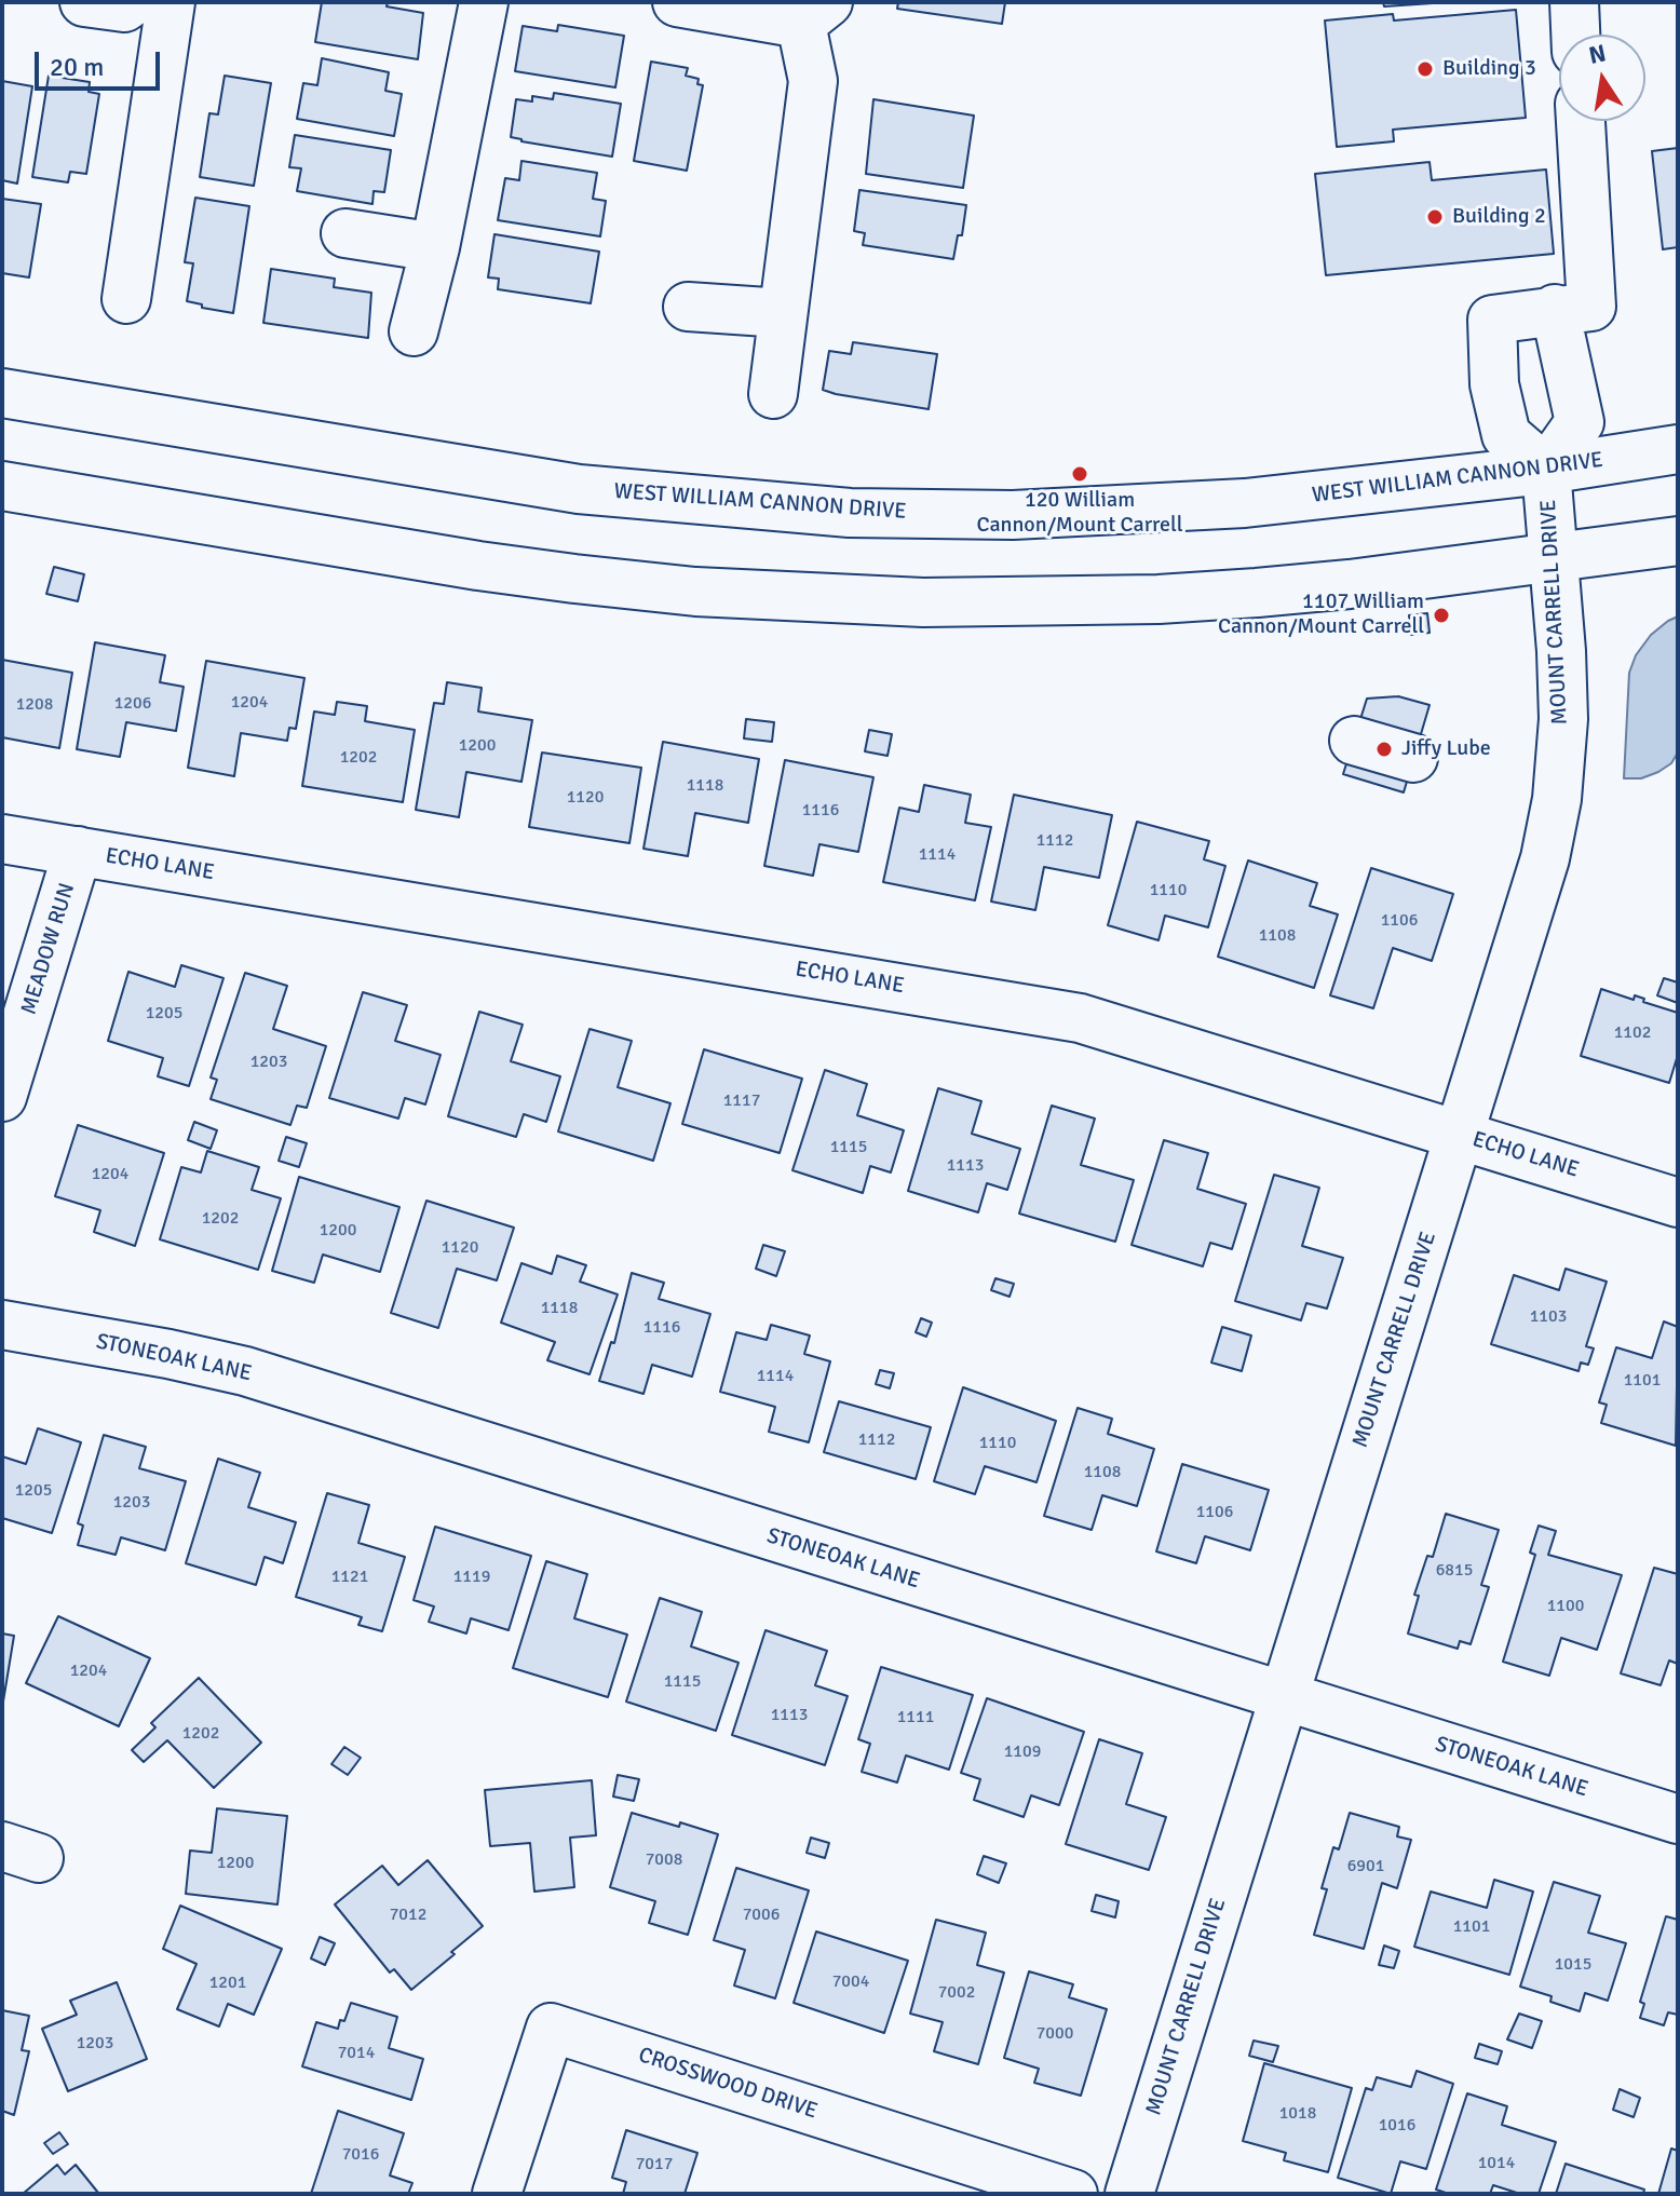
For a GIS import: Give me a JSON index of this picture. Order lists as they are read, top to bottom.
{
  "streets": {
    "street": [
      "WEST WILLIAM CANNON DRIVE",
      "MOUNT CARRELL DRIVE",
      "ECHO LANE",
      "MEADOW RUN",
      "STONEOAK LANE",
      "CROSSWOOD DRIVE"
    ]
  },
  "crossings": [
    ["WEST WILLIAM CANNON DRIVE", "MOUNT CARRELL DRIVE"],
    ["MOUNT CARRELL DRIVE", "ECHO LANE"],
    ["MOUNT CARRELL DRIVE", "STONEOAK LANE"],
    ["ECHO LANE", "MEADOW RUN"]
  ],
  "places": [
    "Building 3",
    "Building 2",
    "120 William Cannon/Mount Carrell",
    "1107 William Cannon/Mount Carrell",
    "Jiffy Lube"
  ],
  "house_numbers": [
    "1204",
    "1206",
    "1208",
    "1200",
    "1202",
    "1118",
    "1120",
    "1116",
    "1112",
    "1114",
    "1110",
    "1106",
    "1108",
    "1205",
    "1102",
    "1203",
    "1117",
    "1115",
    "1113",
    "1204",
    "1202",
    "1200",
    "1120",
    "1118",
    "1103",
    "1116",
    "1114",
    "1101",
    "1112",
    "1110",
    "1108",
    "1205",
    "1203",
    "1106",
    "6815",
    "1121",
    "1119",
    "1100",
    "1204",
    "1115",
    "1113",
    "1111",
    "1202",
    "1109",
    "7008",
    "1200",
    "6901",
    "7012",
    "7006",
    "1101",
    "1015",
    "7004",
    "1201",
    "7002",
    "7000",
    "1203",
    "7014",
    "1018",
    "1016",
    "7016",
    "1014",
    "7017"
  ],
  "scale_bar": "20 m",
  "north": "top"
}
